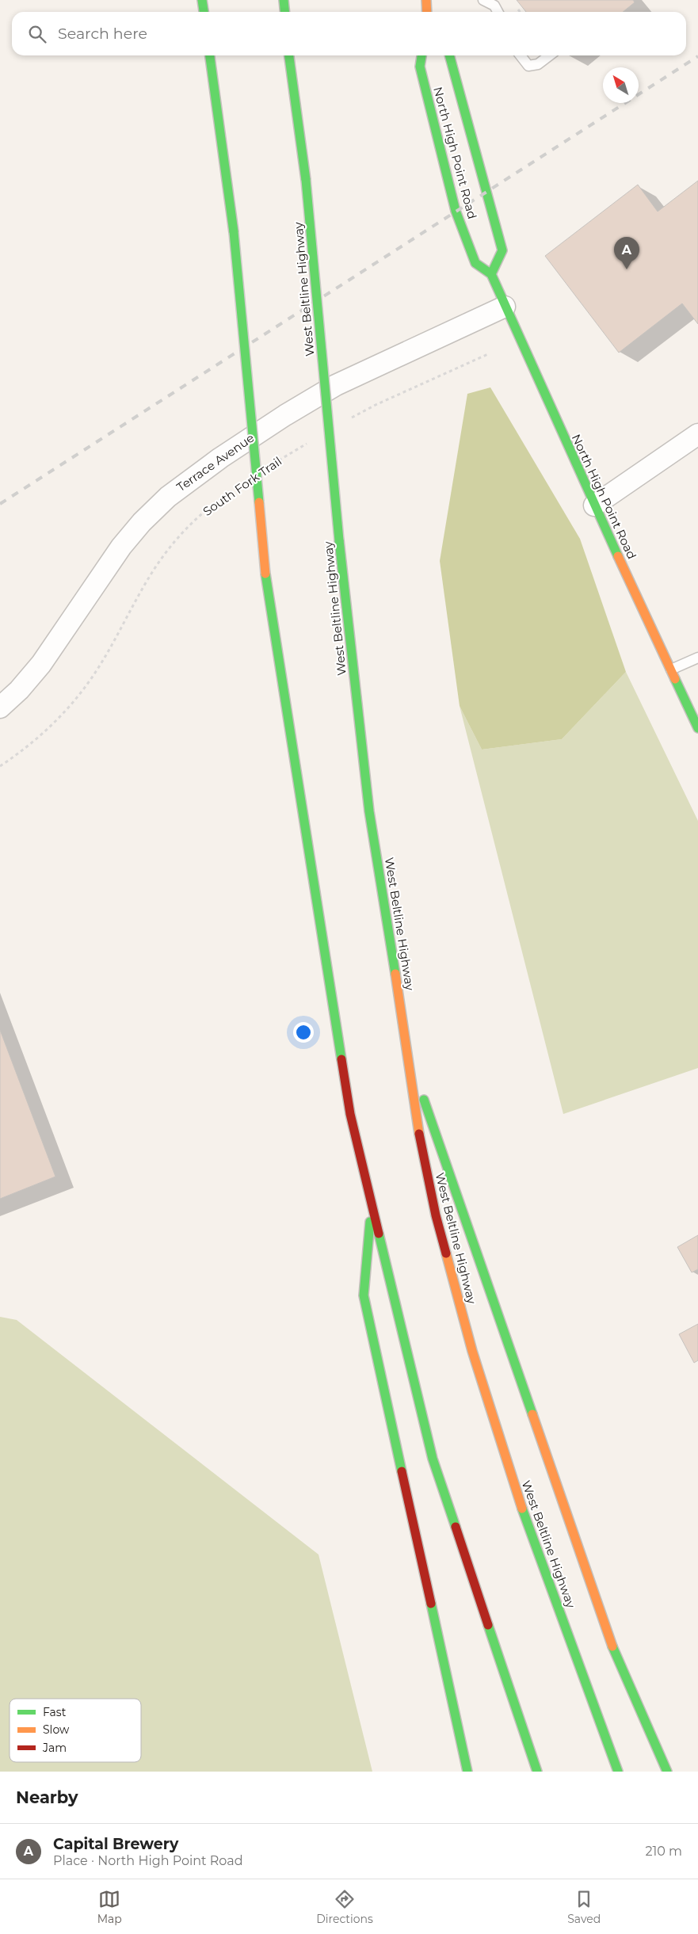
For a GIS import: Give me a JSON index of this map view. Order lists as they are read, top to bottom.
{
  "streets": {
    "main road": ["North High Point Road", "West Beltline Highway"],
    "street": ["Terrace Avenue"],
    "path": ["South Fork Trail"]
  },
  "crossings": [
    ["North High Point Road", "Terrace Avenue"],
    ["West Beltline Highway", "South Fork Trail"]
  ],
  "legend": ["Fast", "Slow", "Jam"],
  "north": "top left",
  "page": {
    "search": "Search here",
    "pins": "A",
    "heading": "Nearby",
    "list": [
      {
        "mark": "A",
        "name": "Capital Brewery",
        "note": "Place · North High Point Road",
        "value": "210 m"
      }
    ],
    "nav": ["Map", "Directions", "Saved"]
  }
}
